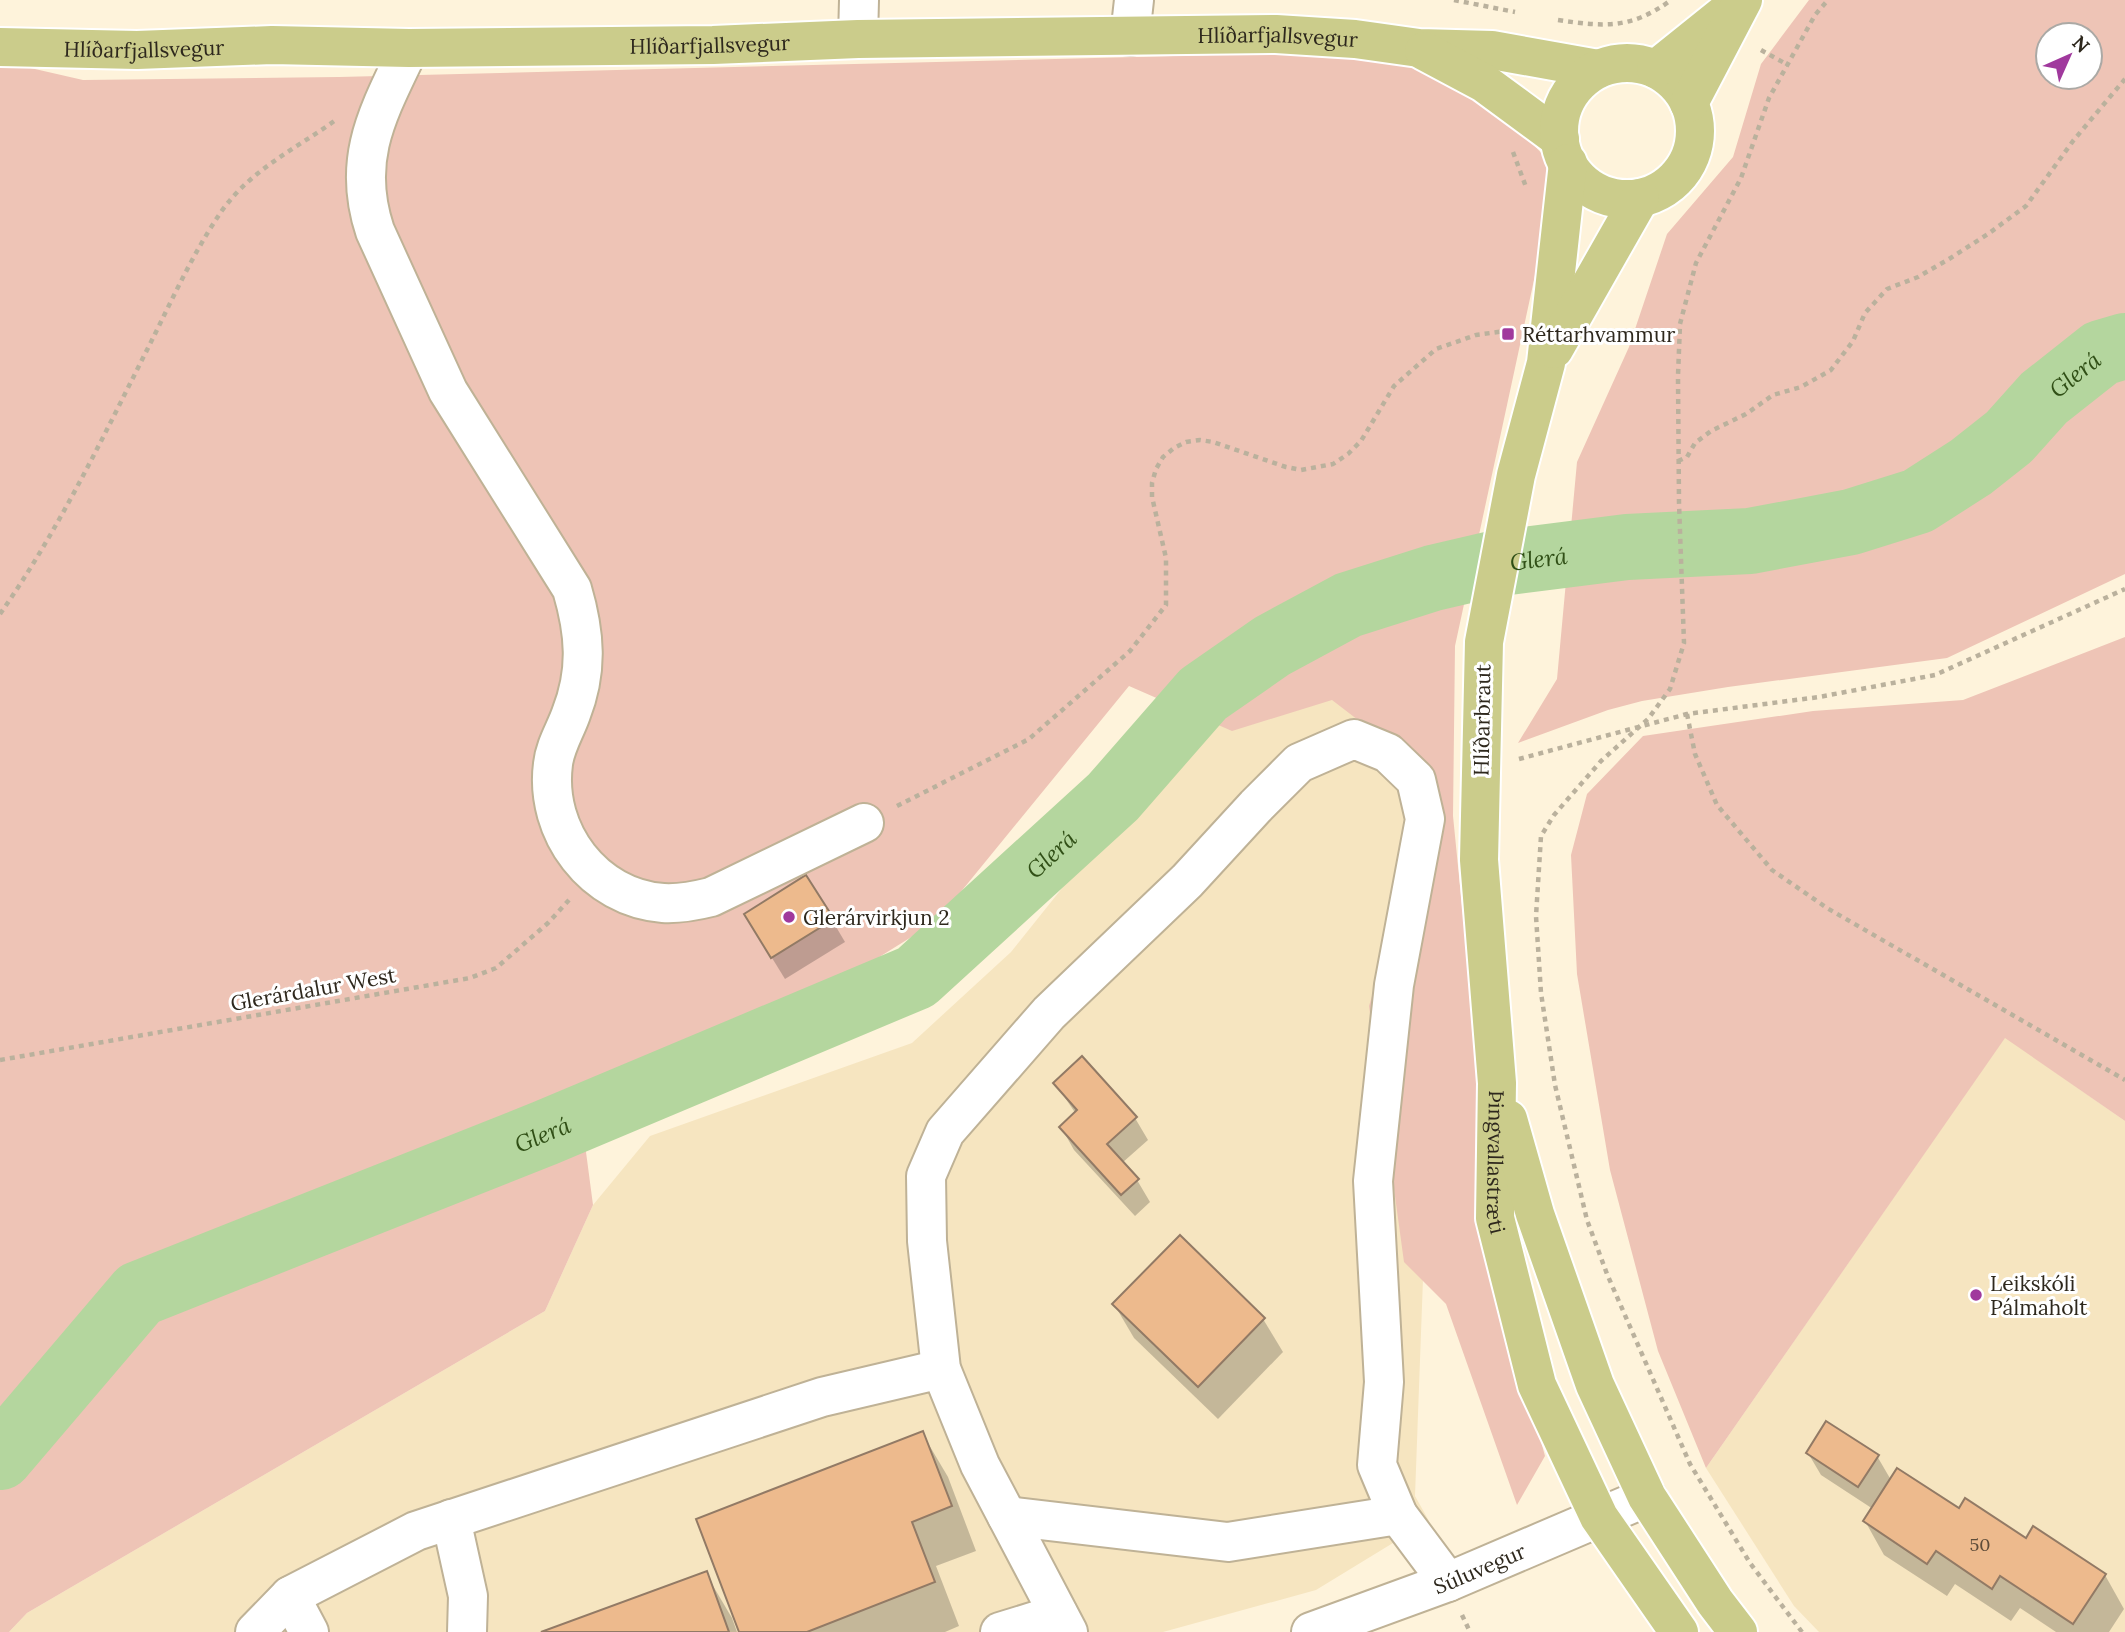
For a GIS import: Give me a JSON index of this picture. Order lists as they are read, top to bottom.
{
  "streets": {
    "main road": ["Hlíðarfjallsvegur", "Hlíðarbraut", "Þingvallastræti"],
    "street": ["Súluvegur"],
    "path": ["Glerárdalur West"]
  },
  "crossings": [
    ["Hlíðarfjallsvegur", "Hlíðarbraut"],
    ["Hlíðarbraut", "Þingvallastræti"],
    ["Þingvallastræti", "Súluvegur"]
  ],
  "water": ["Glerá"],
  "places": {
    "transit": ["Réttarhvammur"],
    "other": ["Glerárvirkjun 2", "Leikskóli Pálmaholt"]
  },
  "house_numbers": ["50"],
  "north": "top right"
}
